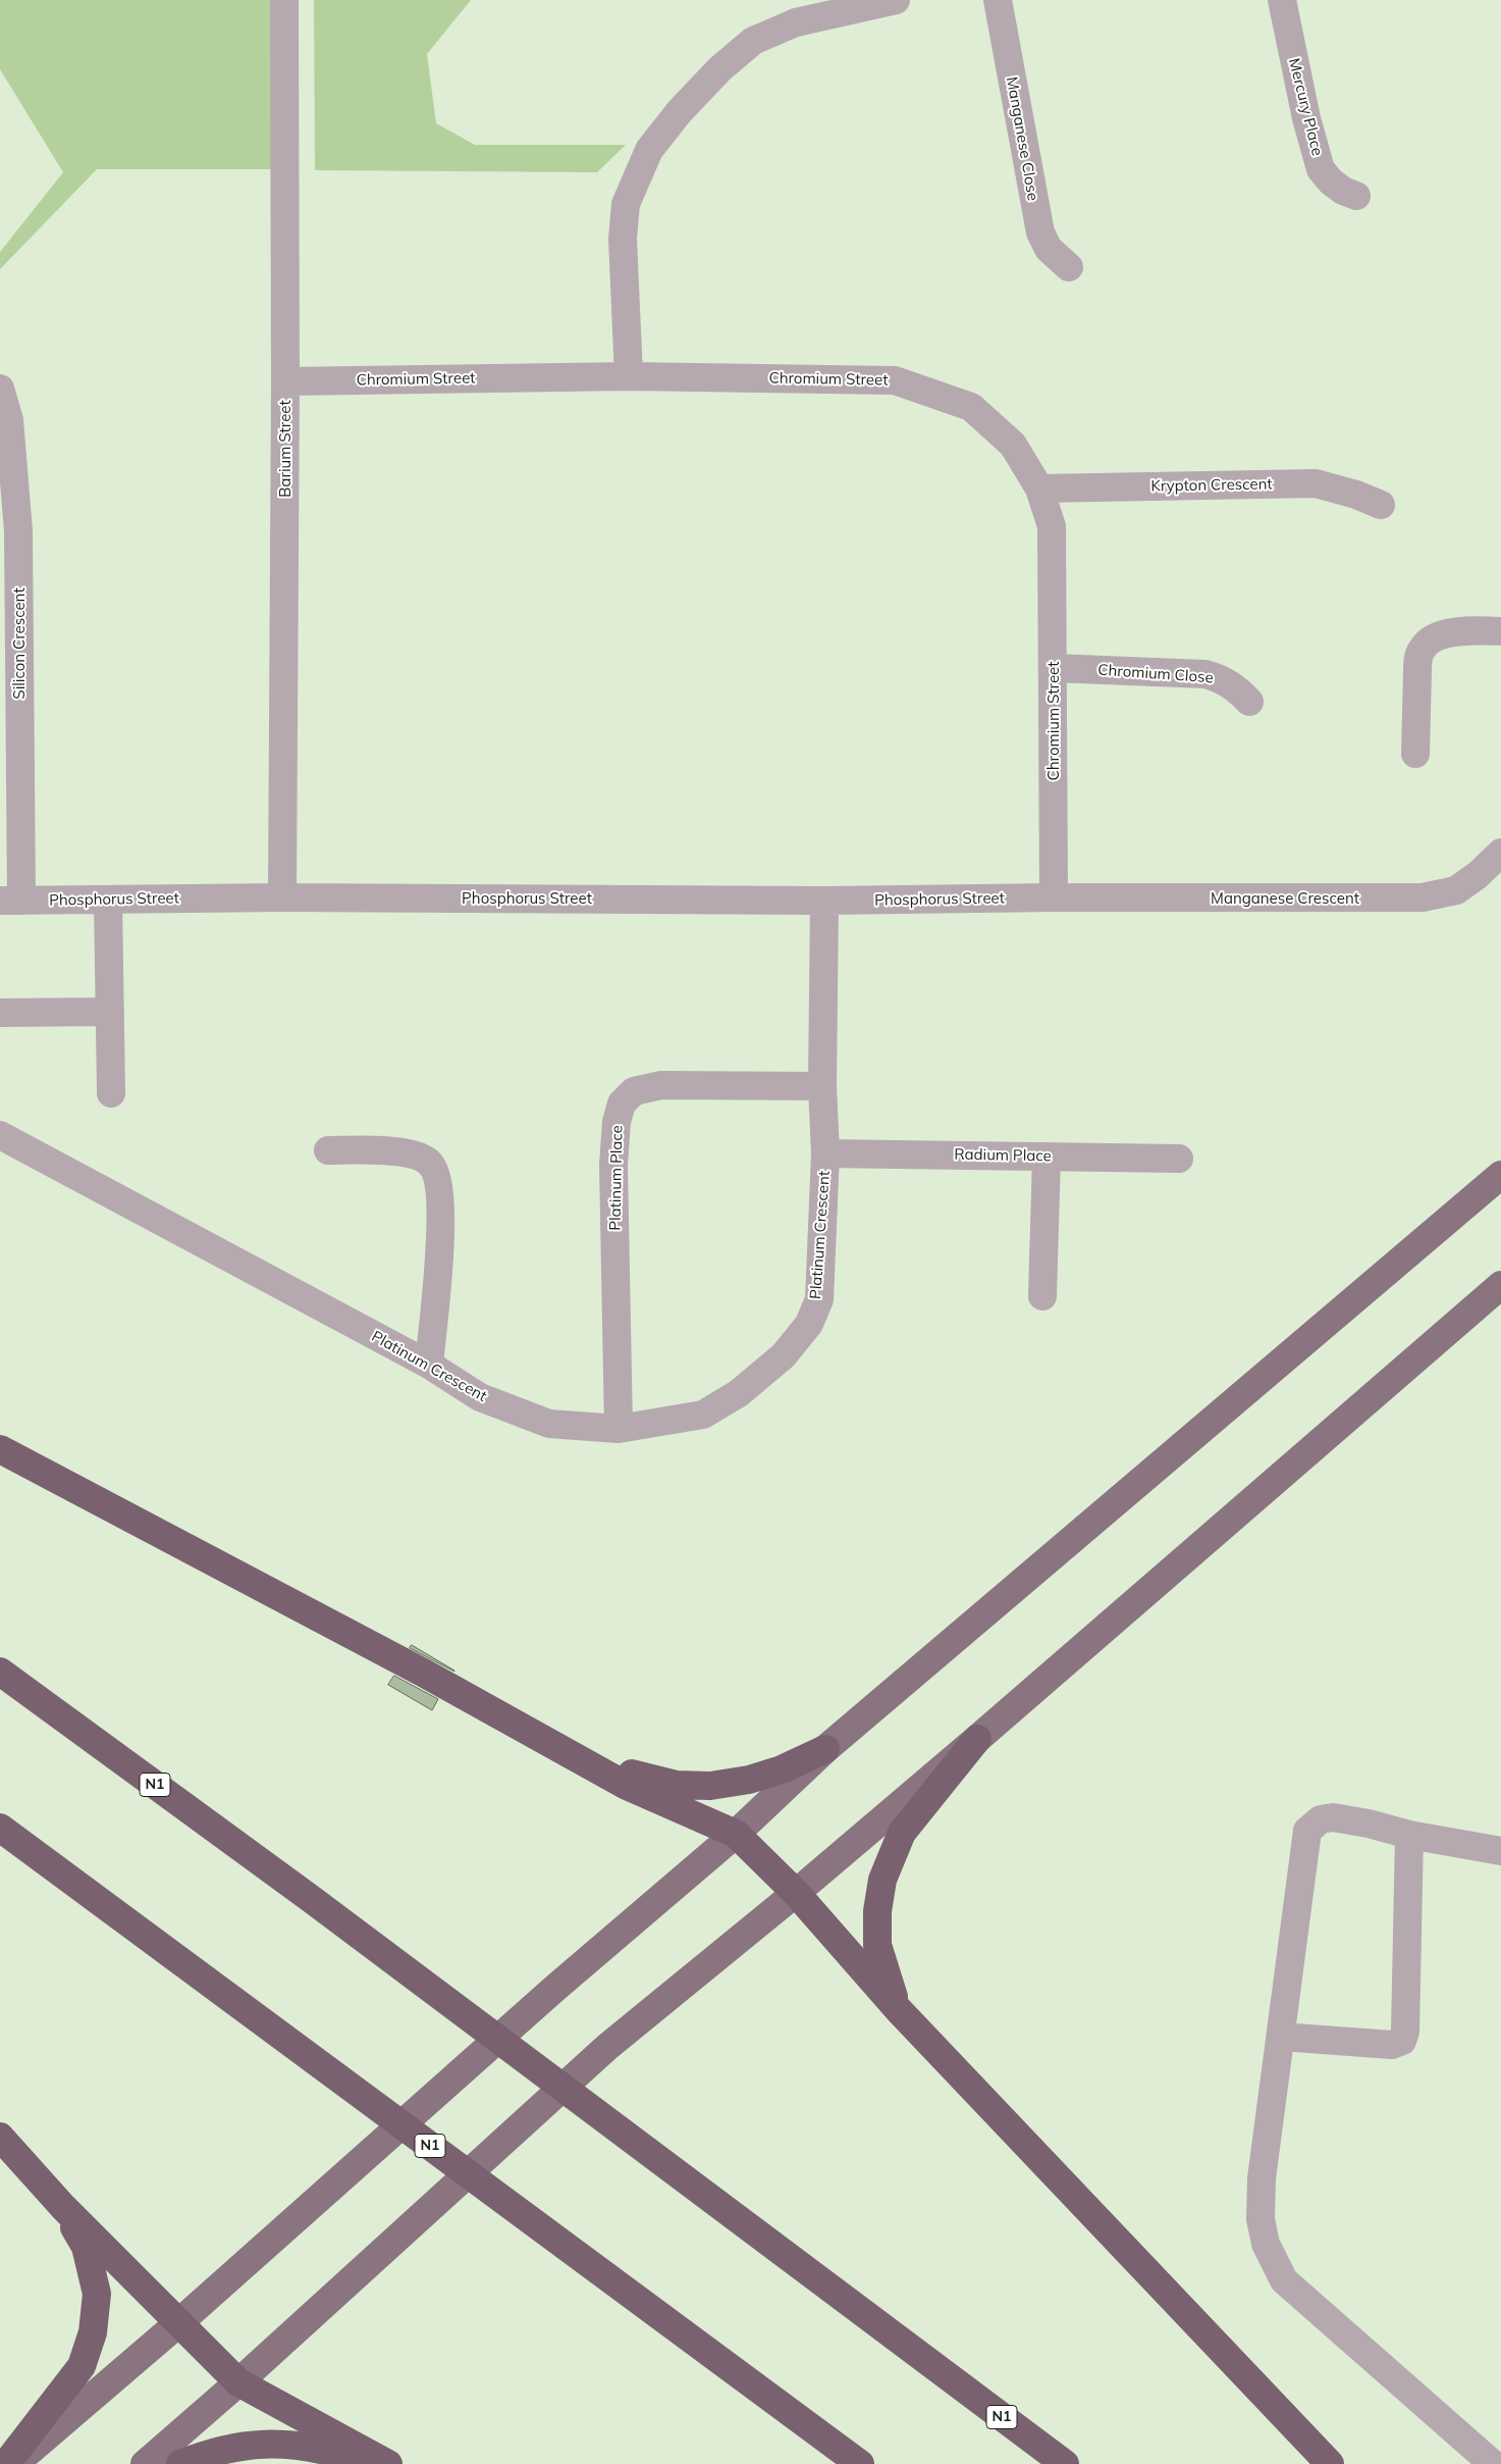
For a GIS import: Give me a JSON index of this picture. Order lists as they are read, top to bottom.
{
  "streets": {
    "highway": ["N1"],
    "street": [
      "Mercury Place",
      "Manganese Close",
      "Chromium Street",
      "Barium Street",
      "Krypton Crescent",
      "Silicon Crescent",
      "Chromium Close",
      "Phosphorus Street",
      "Manganese Crescent",
      "Radium Place",
      "Platinum Place",
      "Platinum Crescent"
    ]
  },
  "crossings": [
    ["Chromium Street", "Barium Street"],
    ["Chromium Street", "Krypton Crescent"],
    ["Chromium Street", "Chromium Close"],
    ["Chromium Street", "Phosphorus Street"],
    ["Chromium Street", "Manganese Crescent"],
    ["Barium Street", "Phosphorus Street"],
    ["Silicon Crescent", "Phosphorus Street"],
    ["Phosphorus Street", "Manganese Crescent"],
    ["Phosphorus Street", "Platinum Crescent"],
    ["Radium Place", "Platinum Crescent"],
    ["Platinum Place", "Platinum Crescent"]
  ]
}
